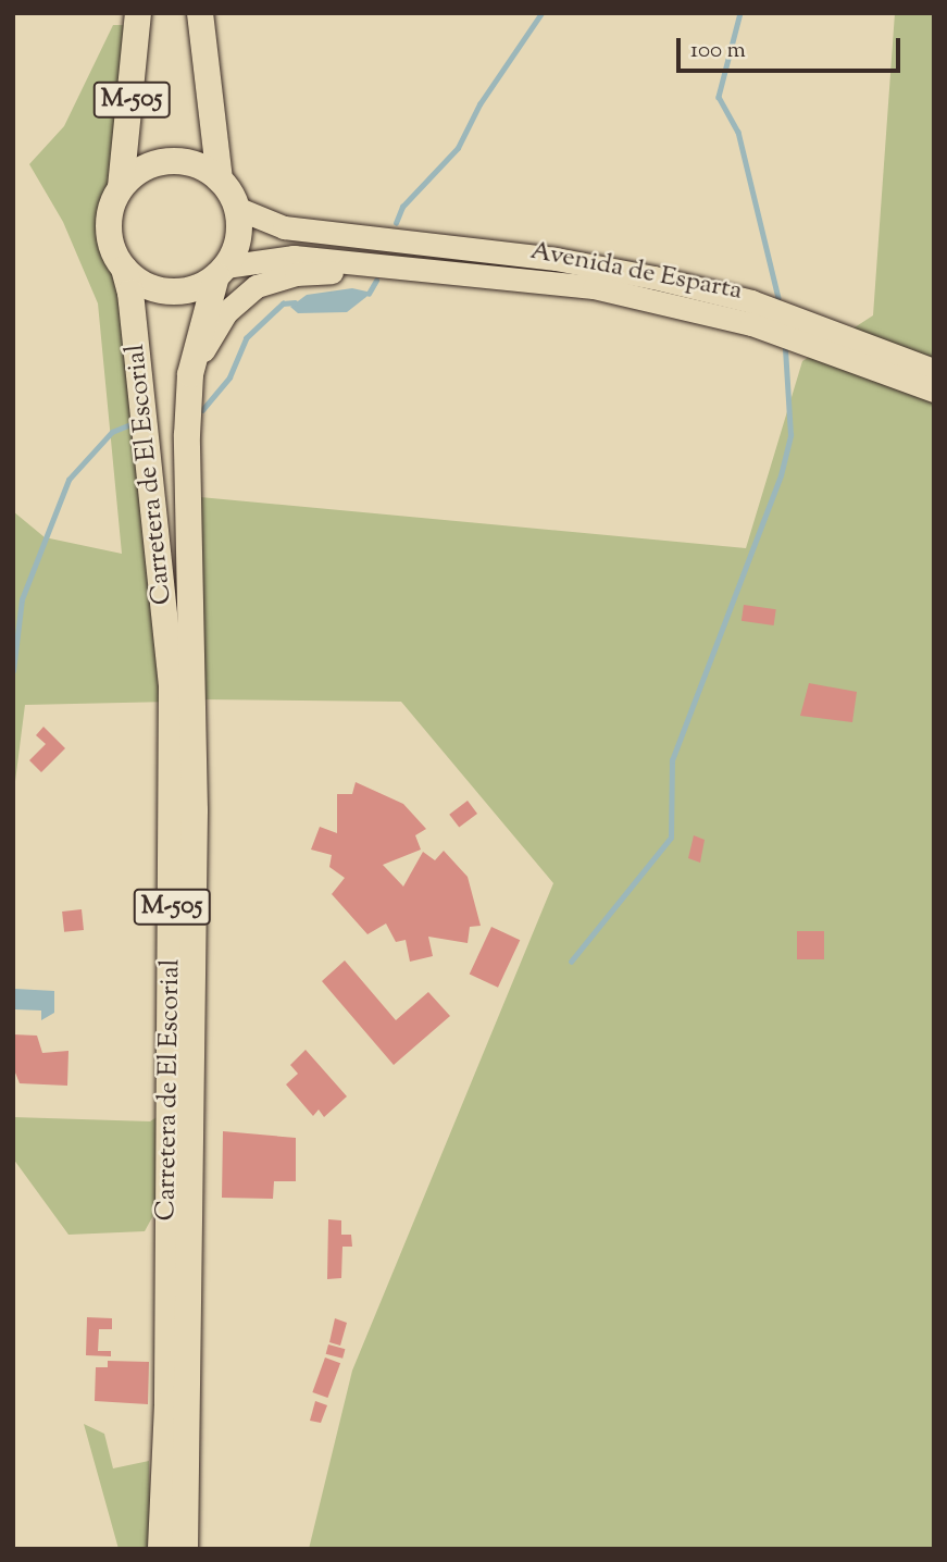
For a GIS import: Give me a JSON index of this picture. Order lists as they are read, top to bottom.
{
  "streets": {
    "highway": ["M-505", "Carretera de El Escorial"],
    "main road": ["Avenida de Esparta"]
  },
  "crossings": [
    ["M-505", "Avenida de Esparta"],
    ["M-505", "Carretera de El Escorial"],
    ["Avenida de Esparta", "Carretera de El Escorial"]
  ],
  "scale_bar": "100 m"
}
